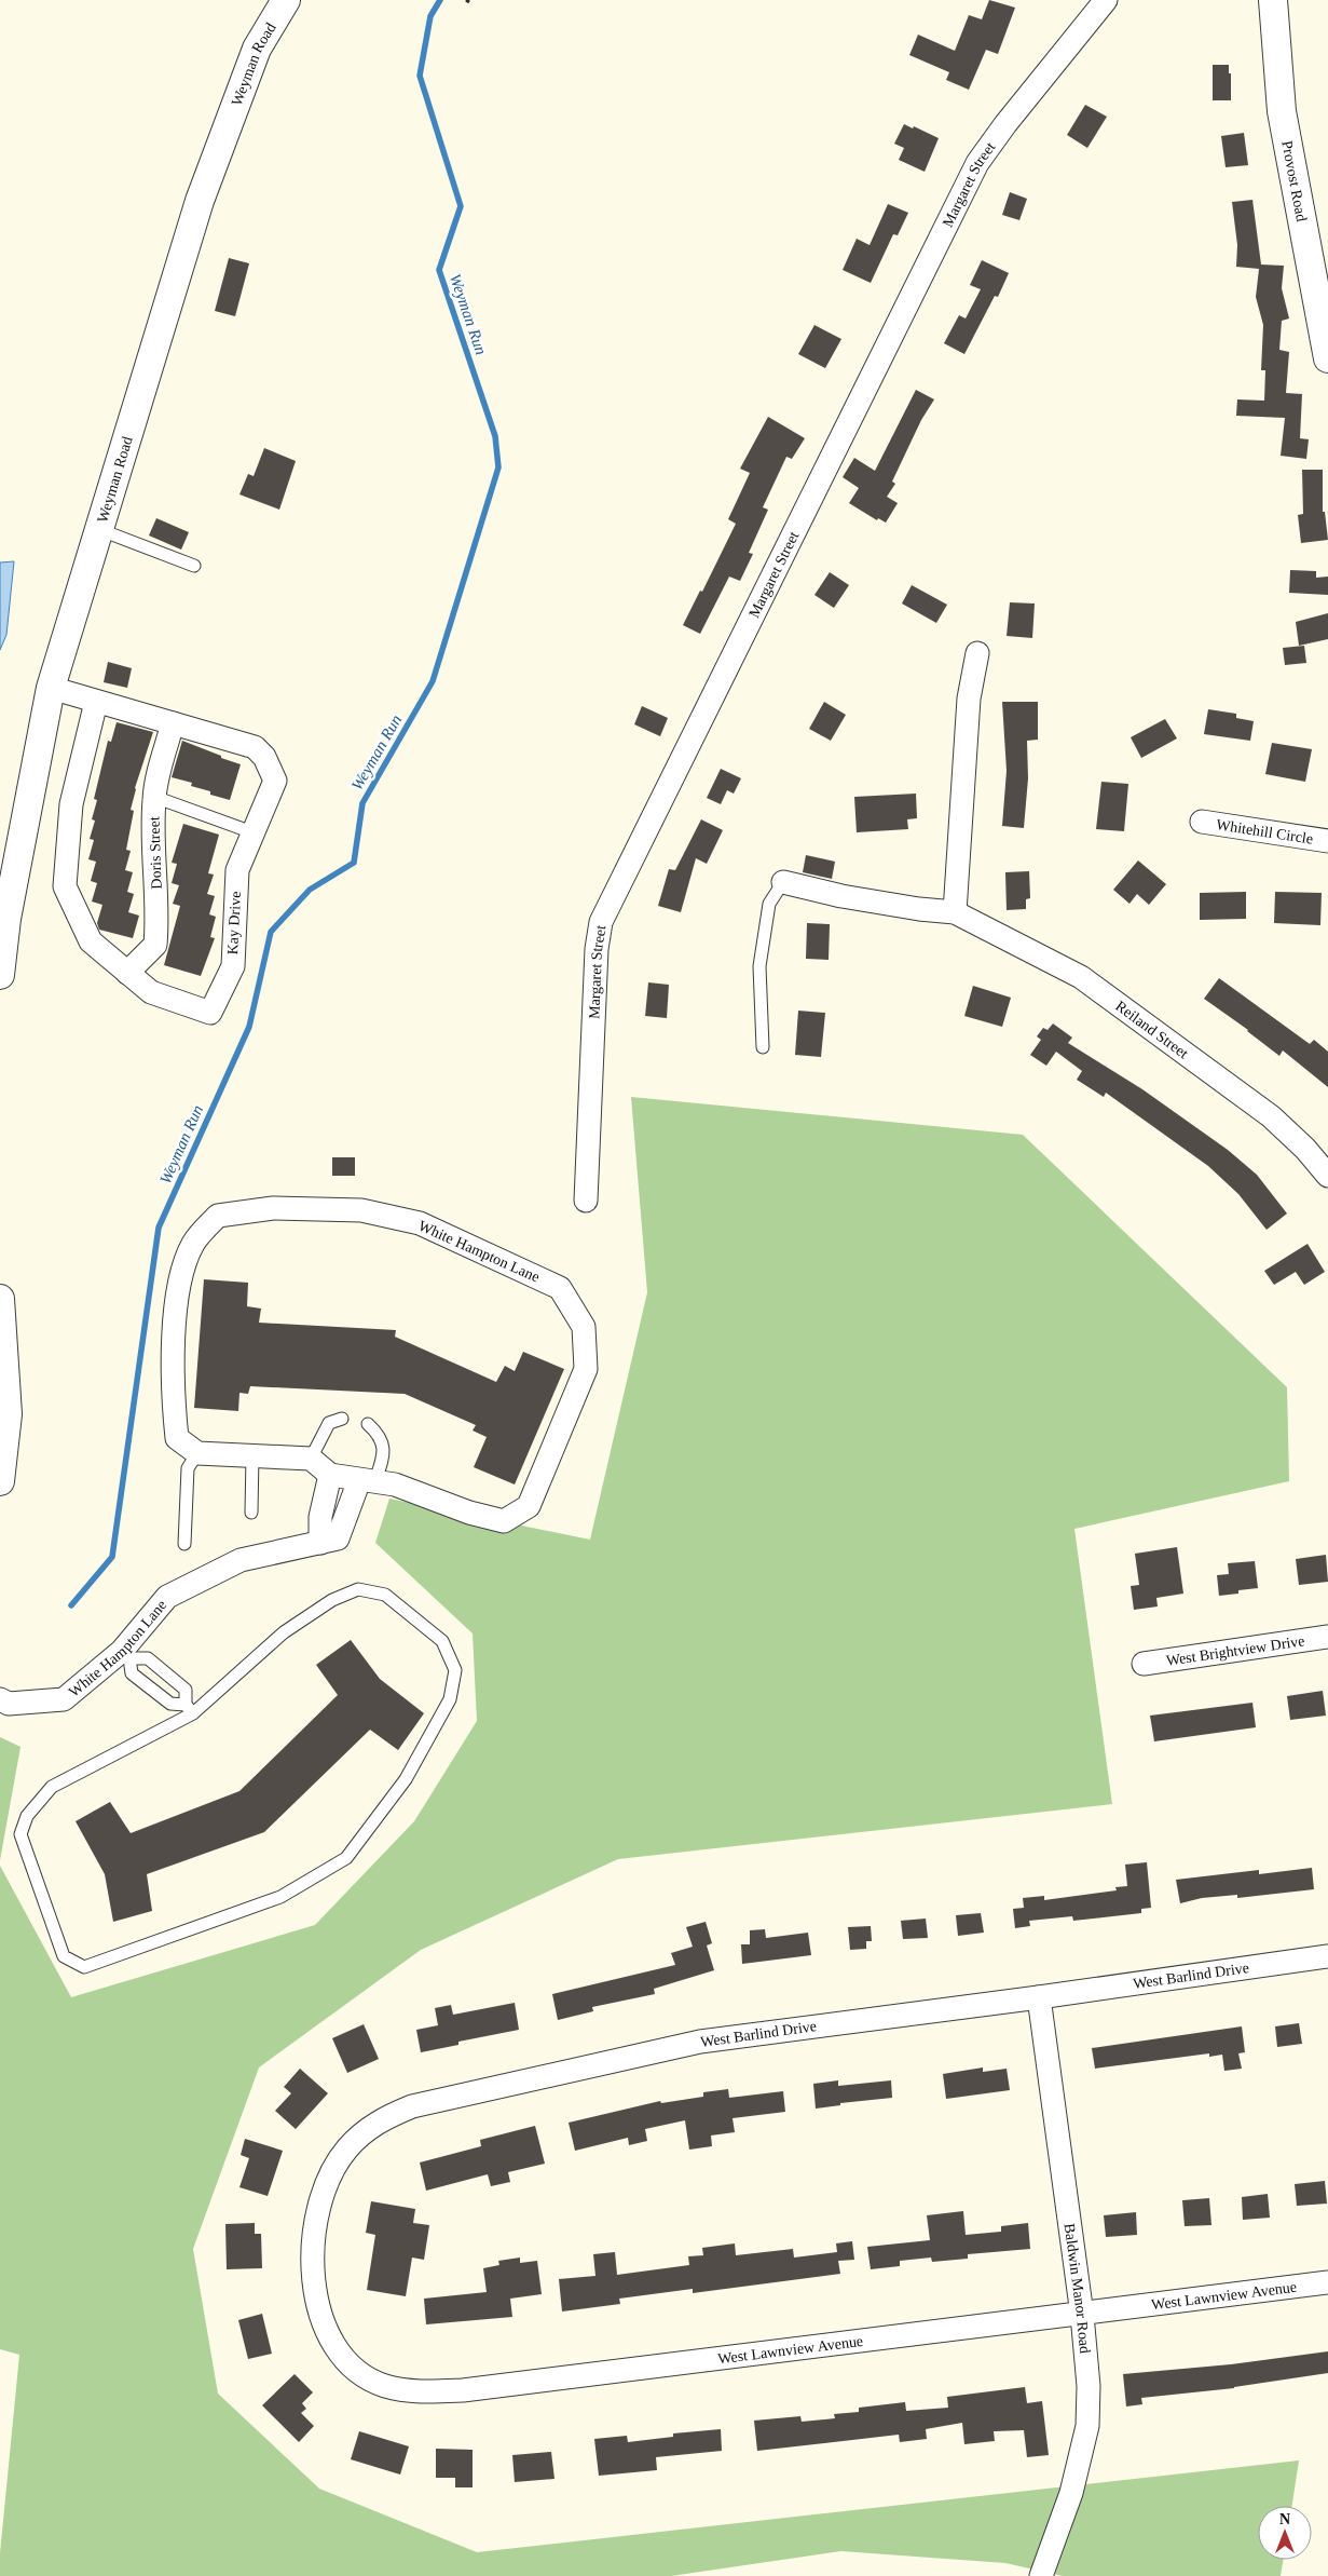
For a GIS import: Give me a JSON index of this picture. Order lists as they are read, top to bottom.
{
  "streets": {
    "street": [
      "Weyman Road",
      "Provost Road",
      "Margaret Street",
      "Whitehill Circle",
      "Doris Street",
      "Kay Drive",
      "Reiland Street",
      "White Hampton Lane",
      "West Brightview Drive",
      "West Barlind Drive",
      "Baldwin Manor Road",
      "West Lawnview Avenue"
    ]
  },
  "crossings": [
    ["Weyman Road", "Kay Drive"],
    ["Doris Street", "Kay Drive"],
    ["West Barlind Drive", "Baldwin Manor Road"],
    ["West Barlind Drive", "West Lawnview Avenue"],
    ["Baldwin Manor Road", "West Lawnview Avenue"]
  ],
  "water": ["Weyman Run"],
  "north": "top"
}
